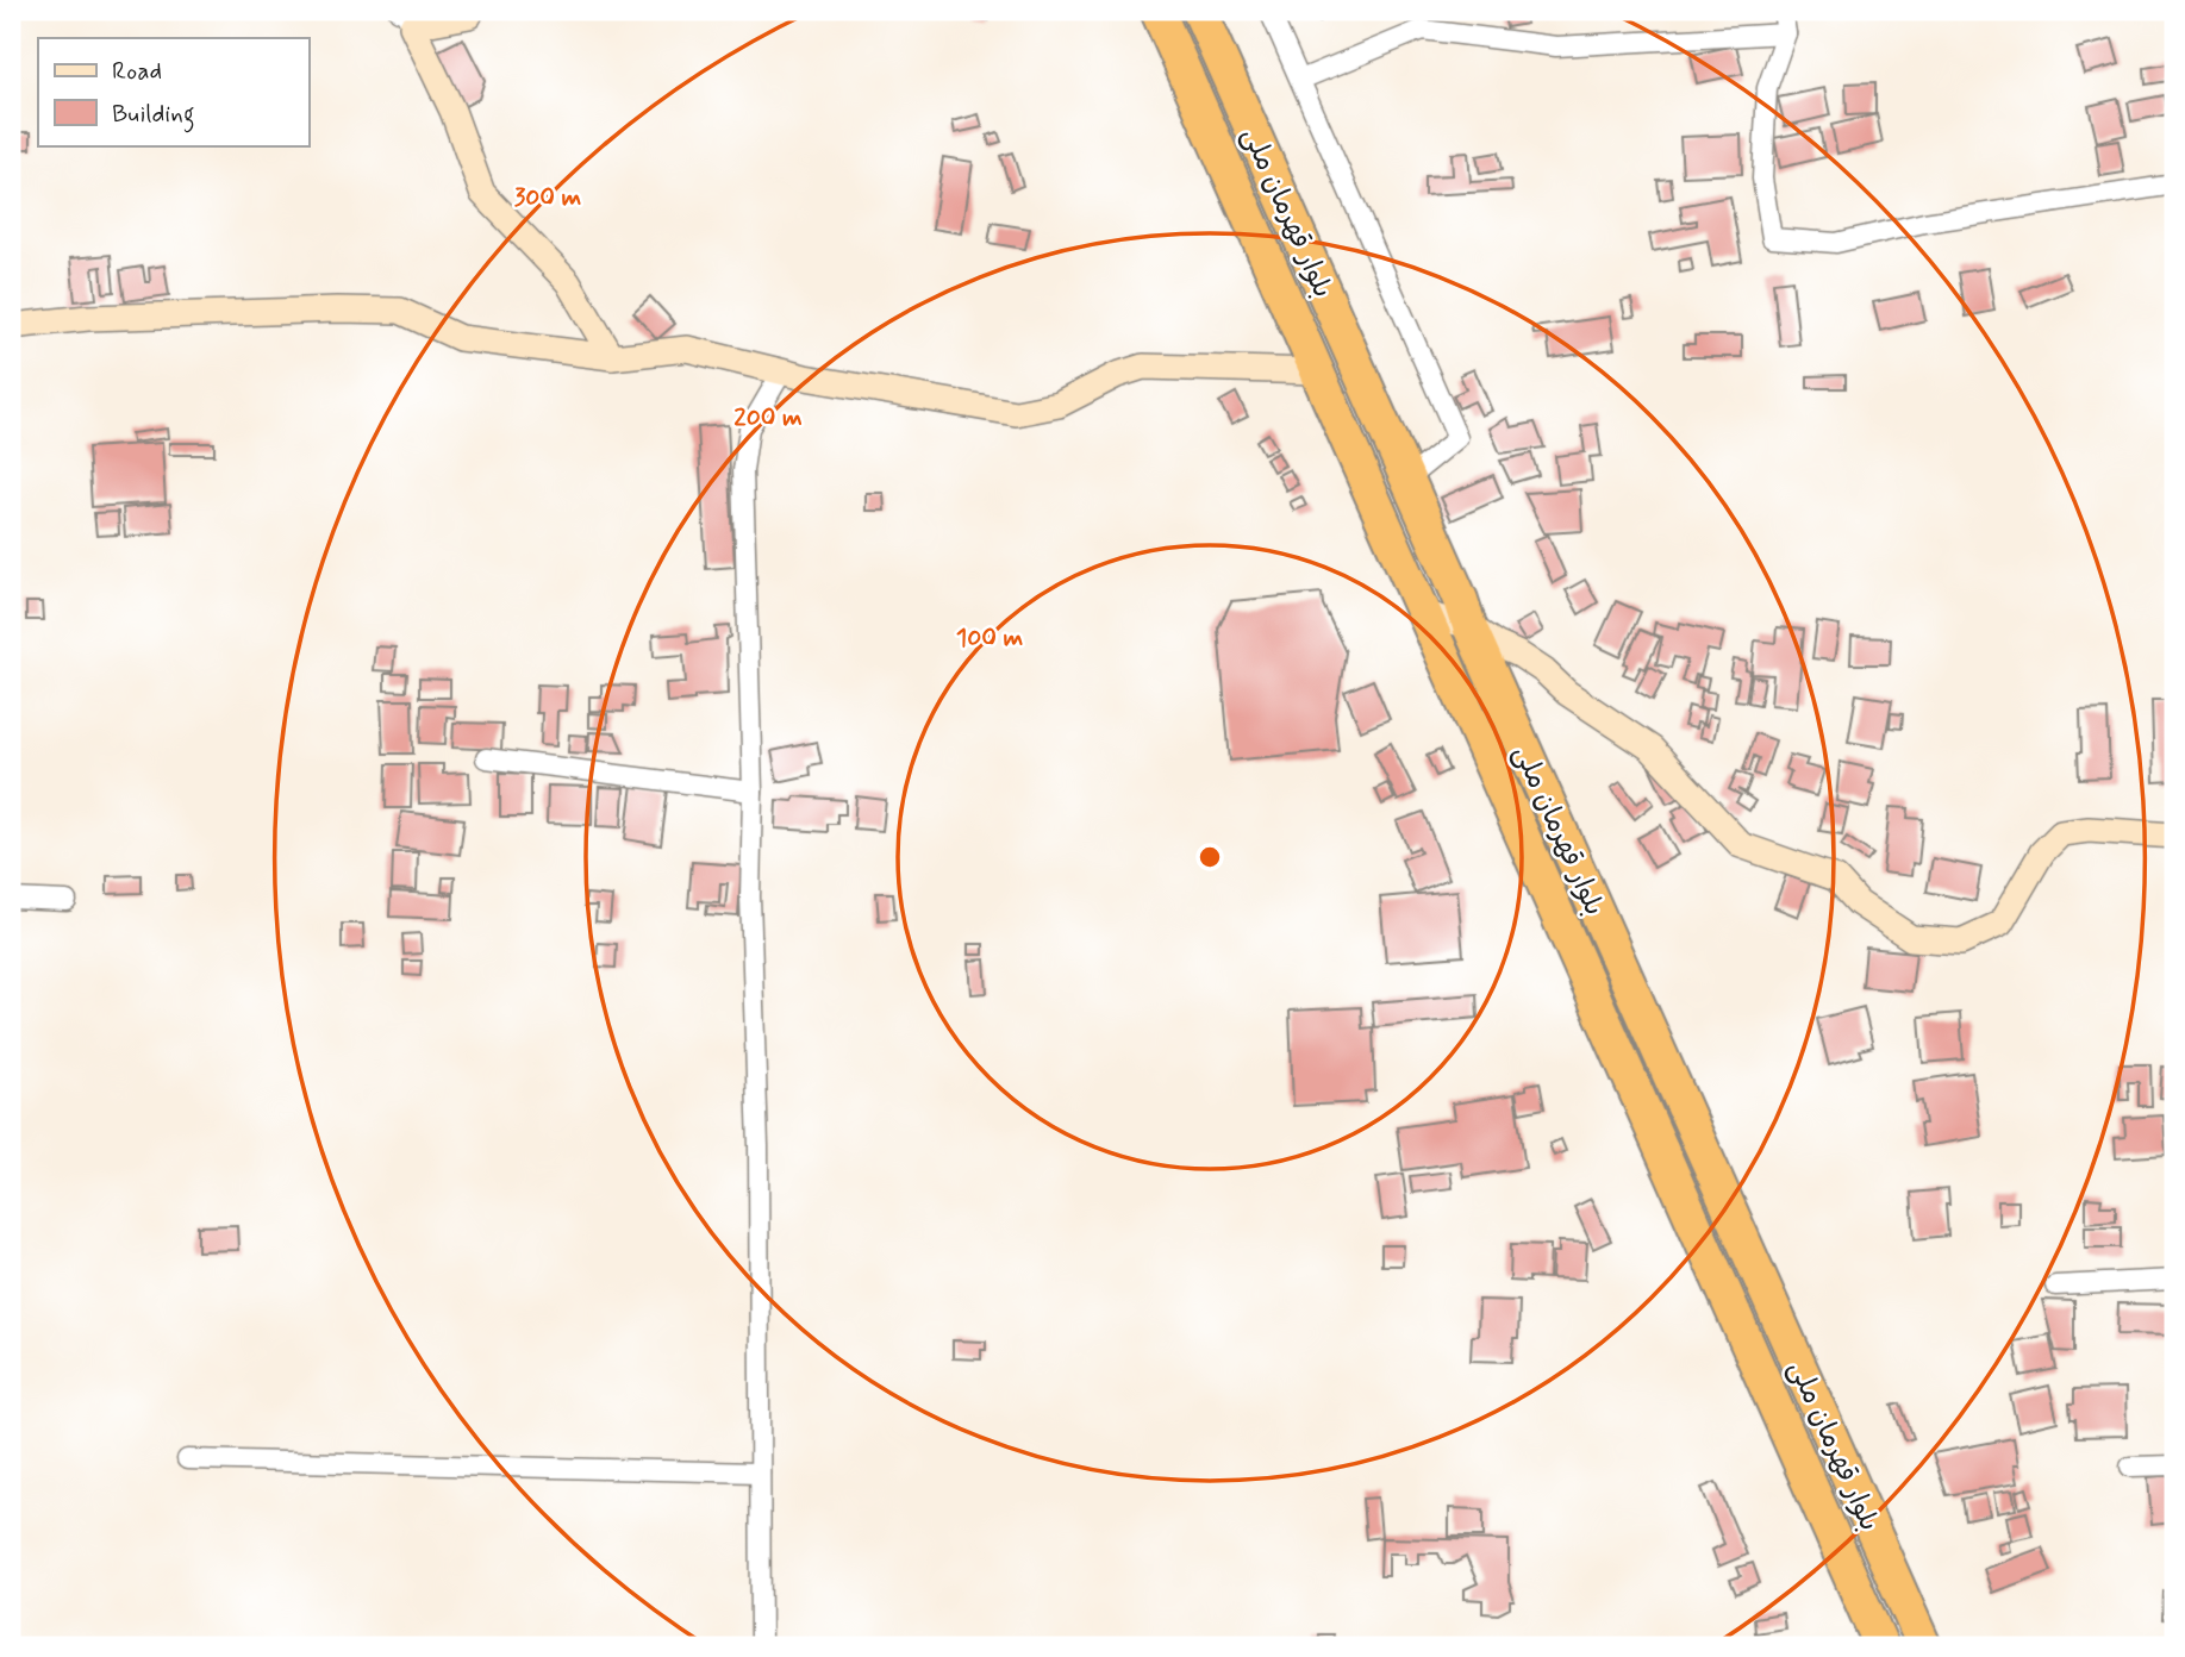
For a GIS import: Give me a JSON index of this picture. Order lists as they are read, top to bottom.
{
  "streets": {
    "highway": ["بلوار قهرمان ملی"]
  },
  "legend": ["Road", "Building"],
  "rings": ["300 m", "200 m", "100 m"]
}
